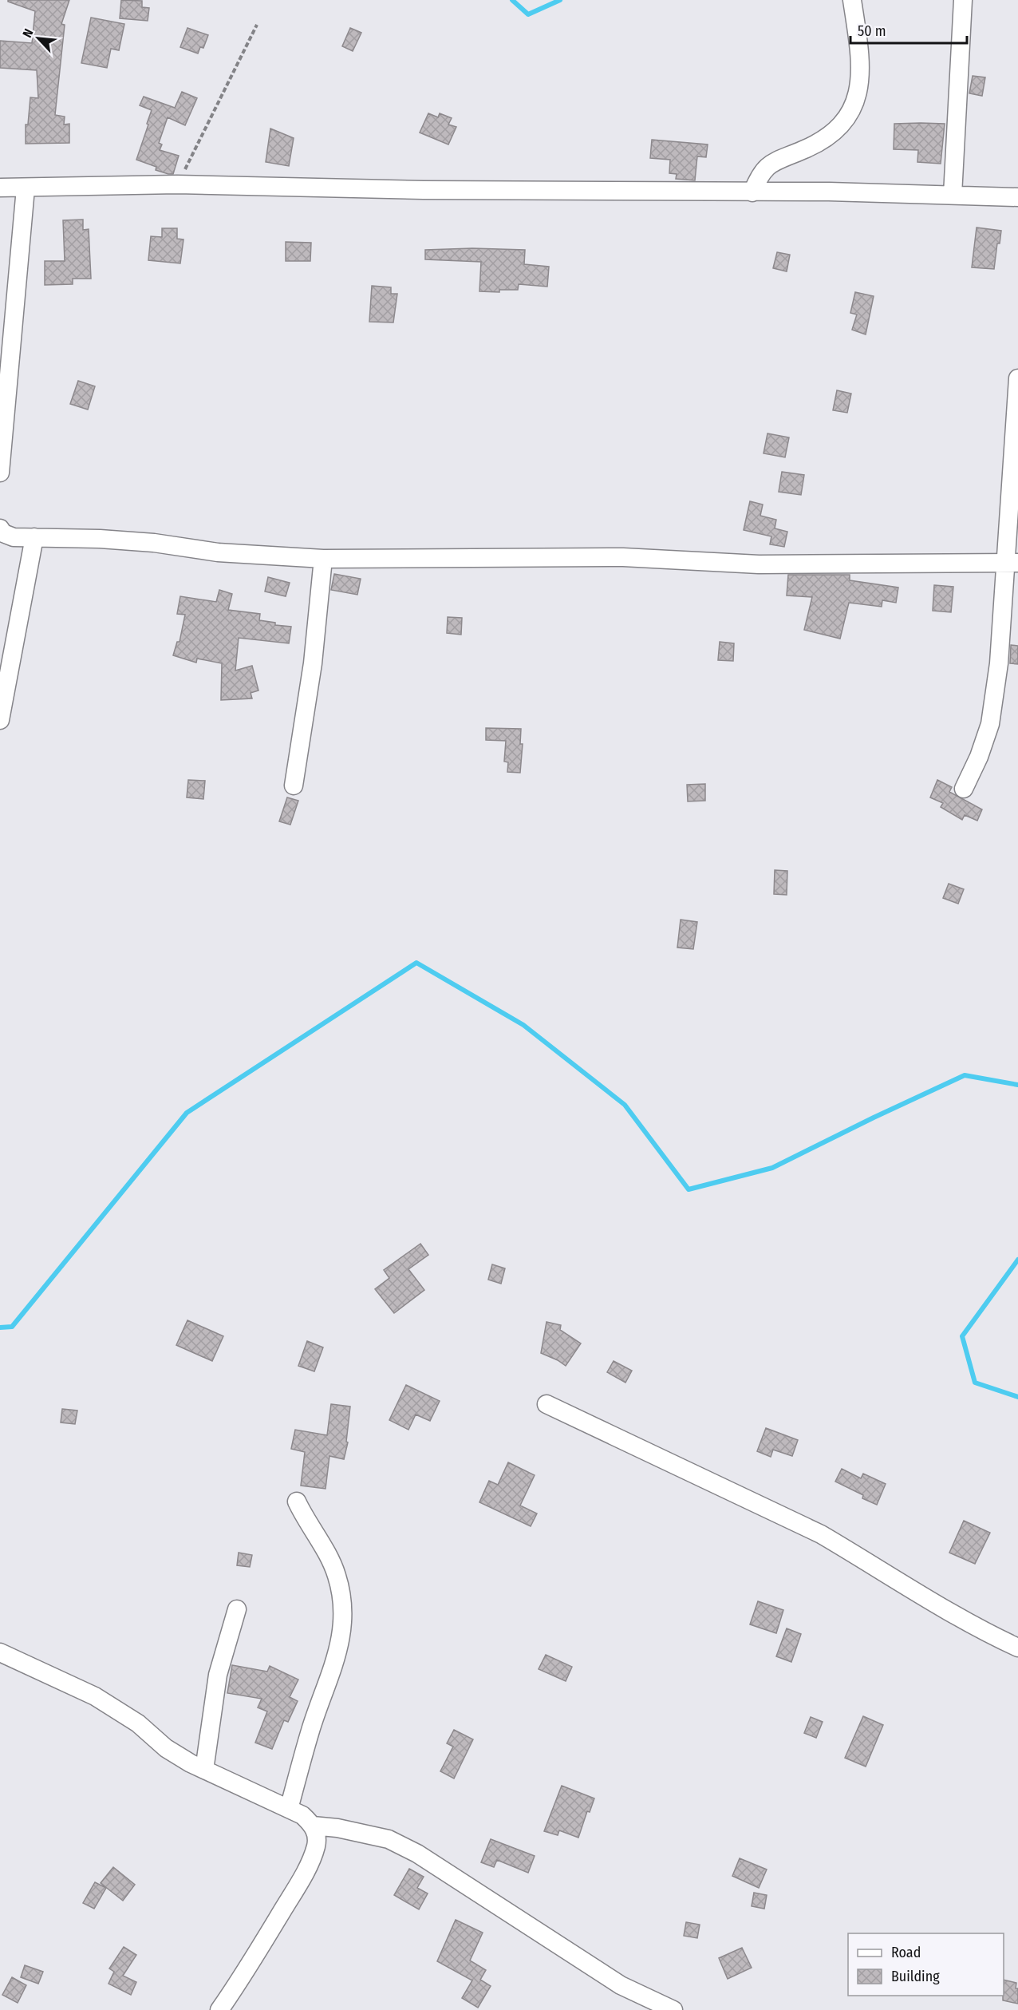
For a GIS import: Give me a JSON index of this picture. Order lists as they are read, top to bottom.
{
  "legend": ["Road", "Building"],
  "scale_bar": "50 m",
  "north": "top left"
}
